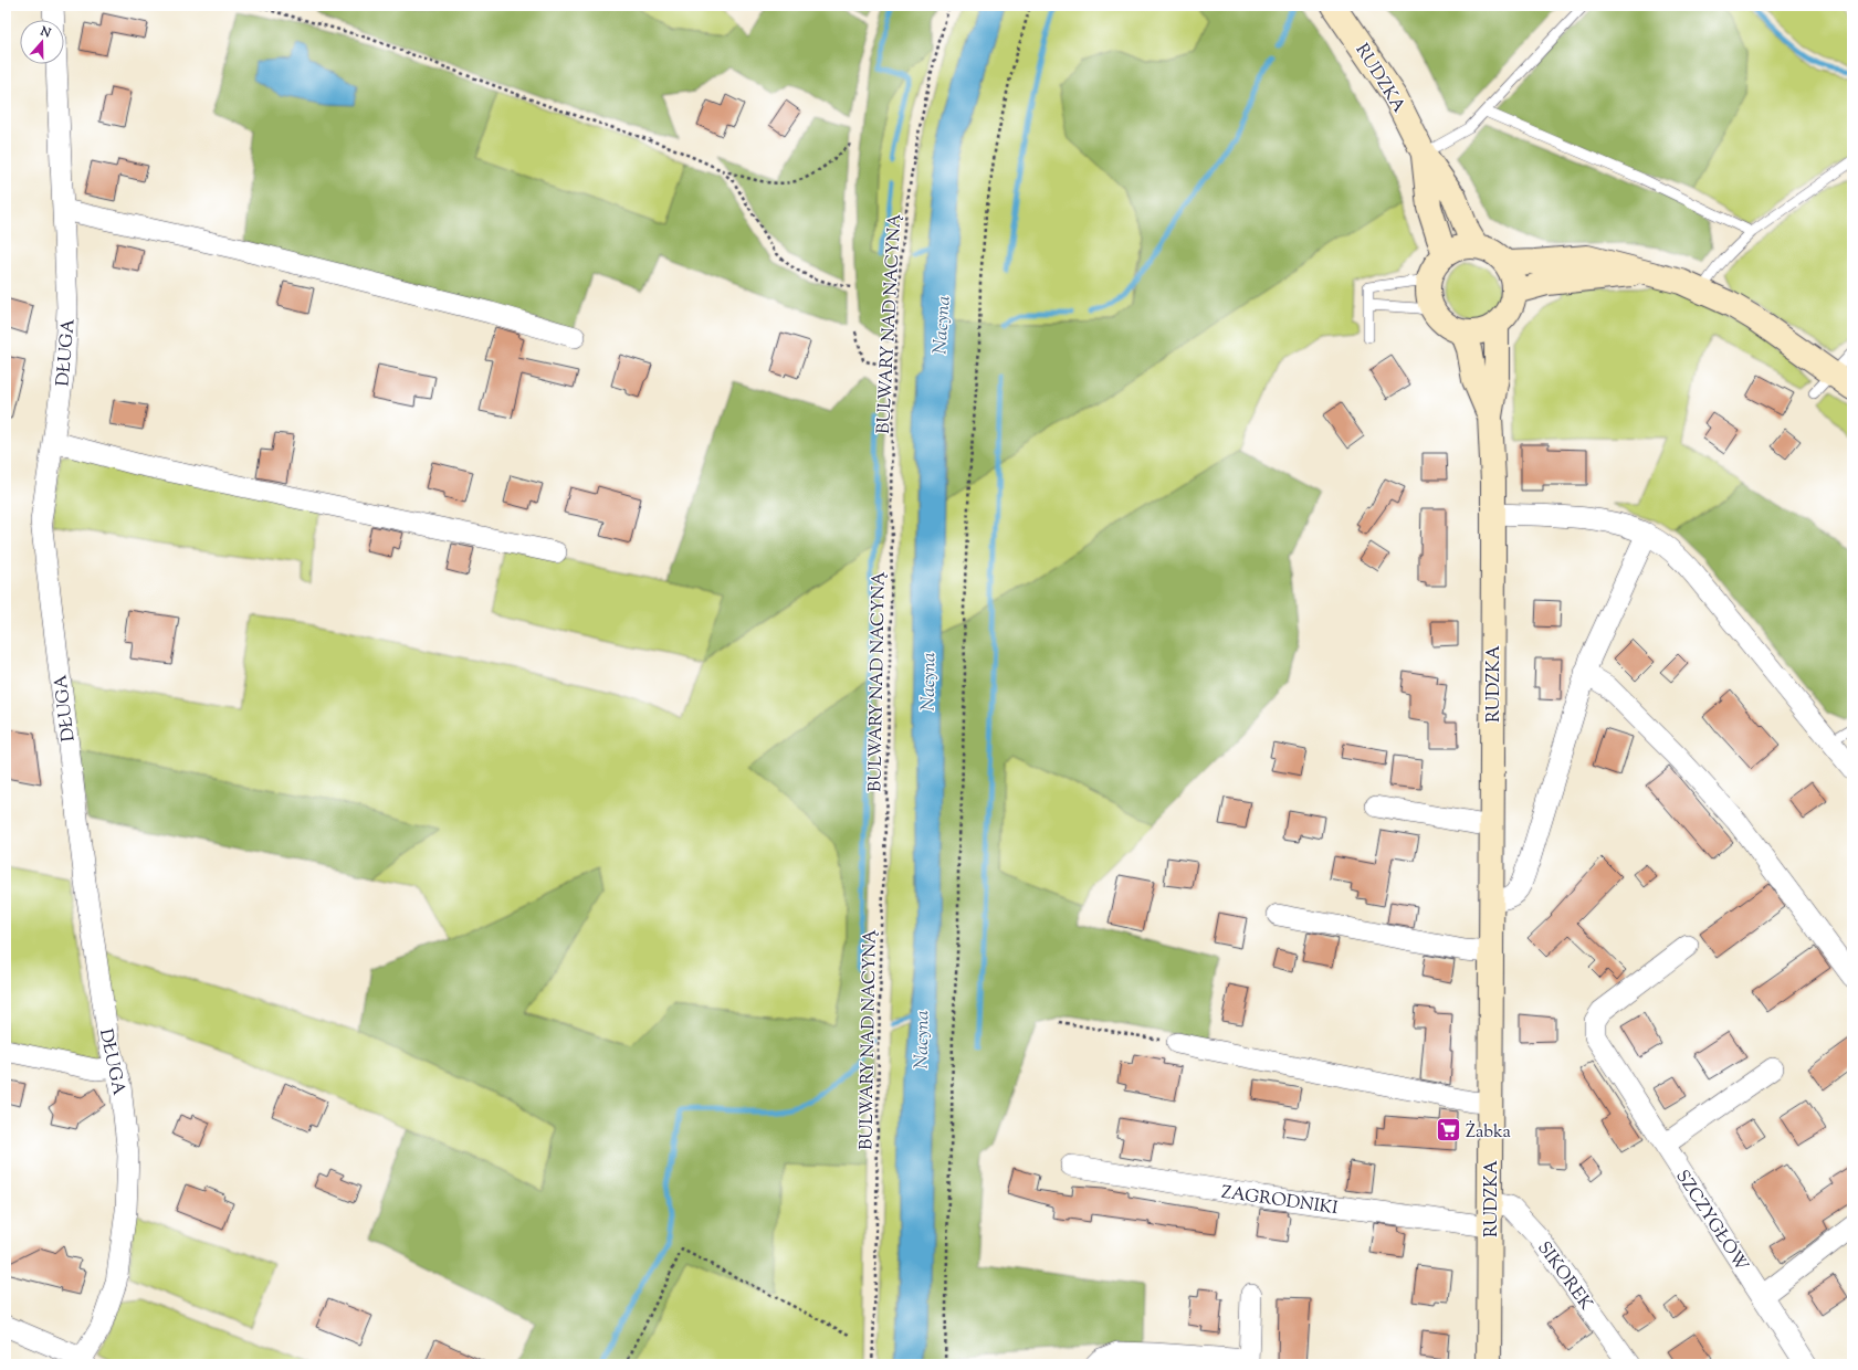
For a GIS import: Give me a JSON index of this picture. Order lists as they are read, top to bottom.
{
  "streets": {
    "main road": ["RUDZKA"],
    "street": [
      "DŁUGA",
      "ZAGRODNIKI",
      "SZCZYGŁÓW",
      "SIKOREK"
    ],
    "path": ["BULWARY NAD NACYNĄ"]
  },
  "crossings": [
    ["RUDZKA", "ZAGRODNIKI"],
    ["RUDZKA", "SIKOREK"]
  ],
  "water": ["Nacyna"],
  "places": {
    "supermarket": ["Żabka"]
  },
  "north": "top"
}
